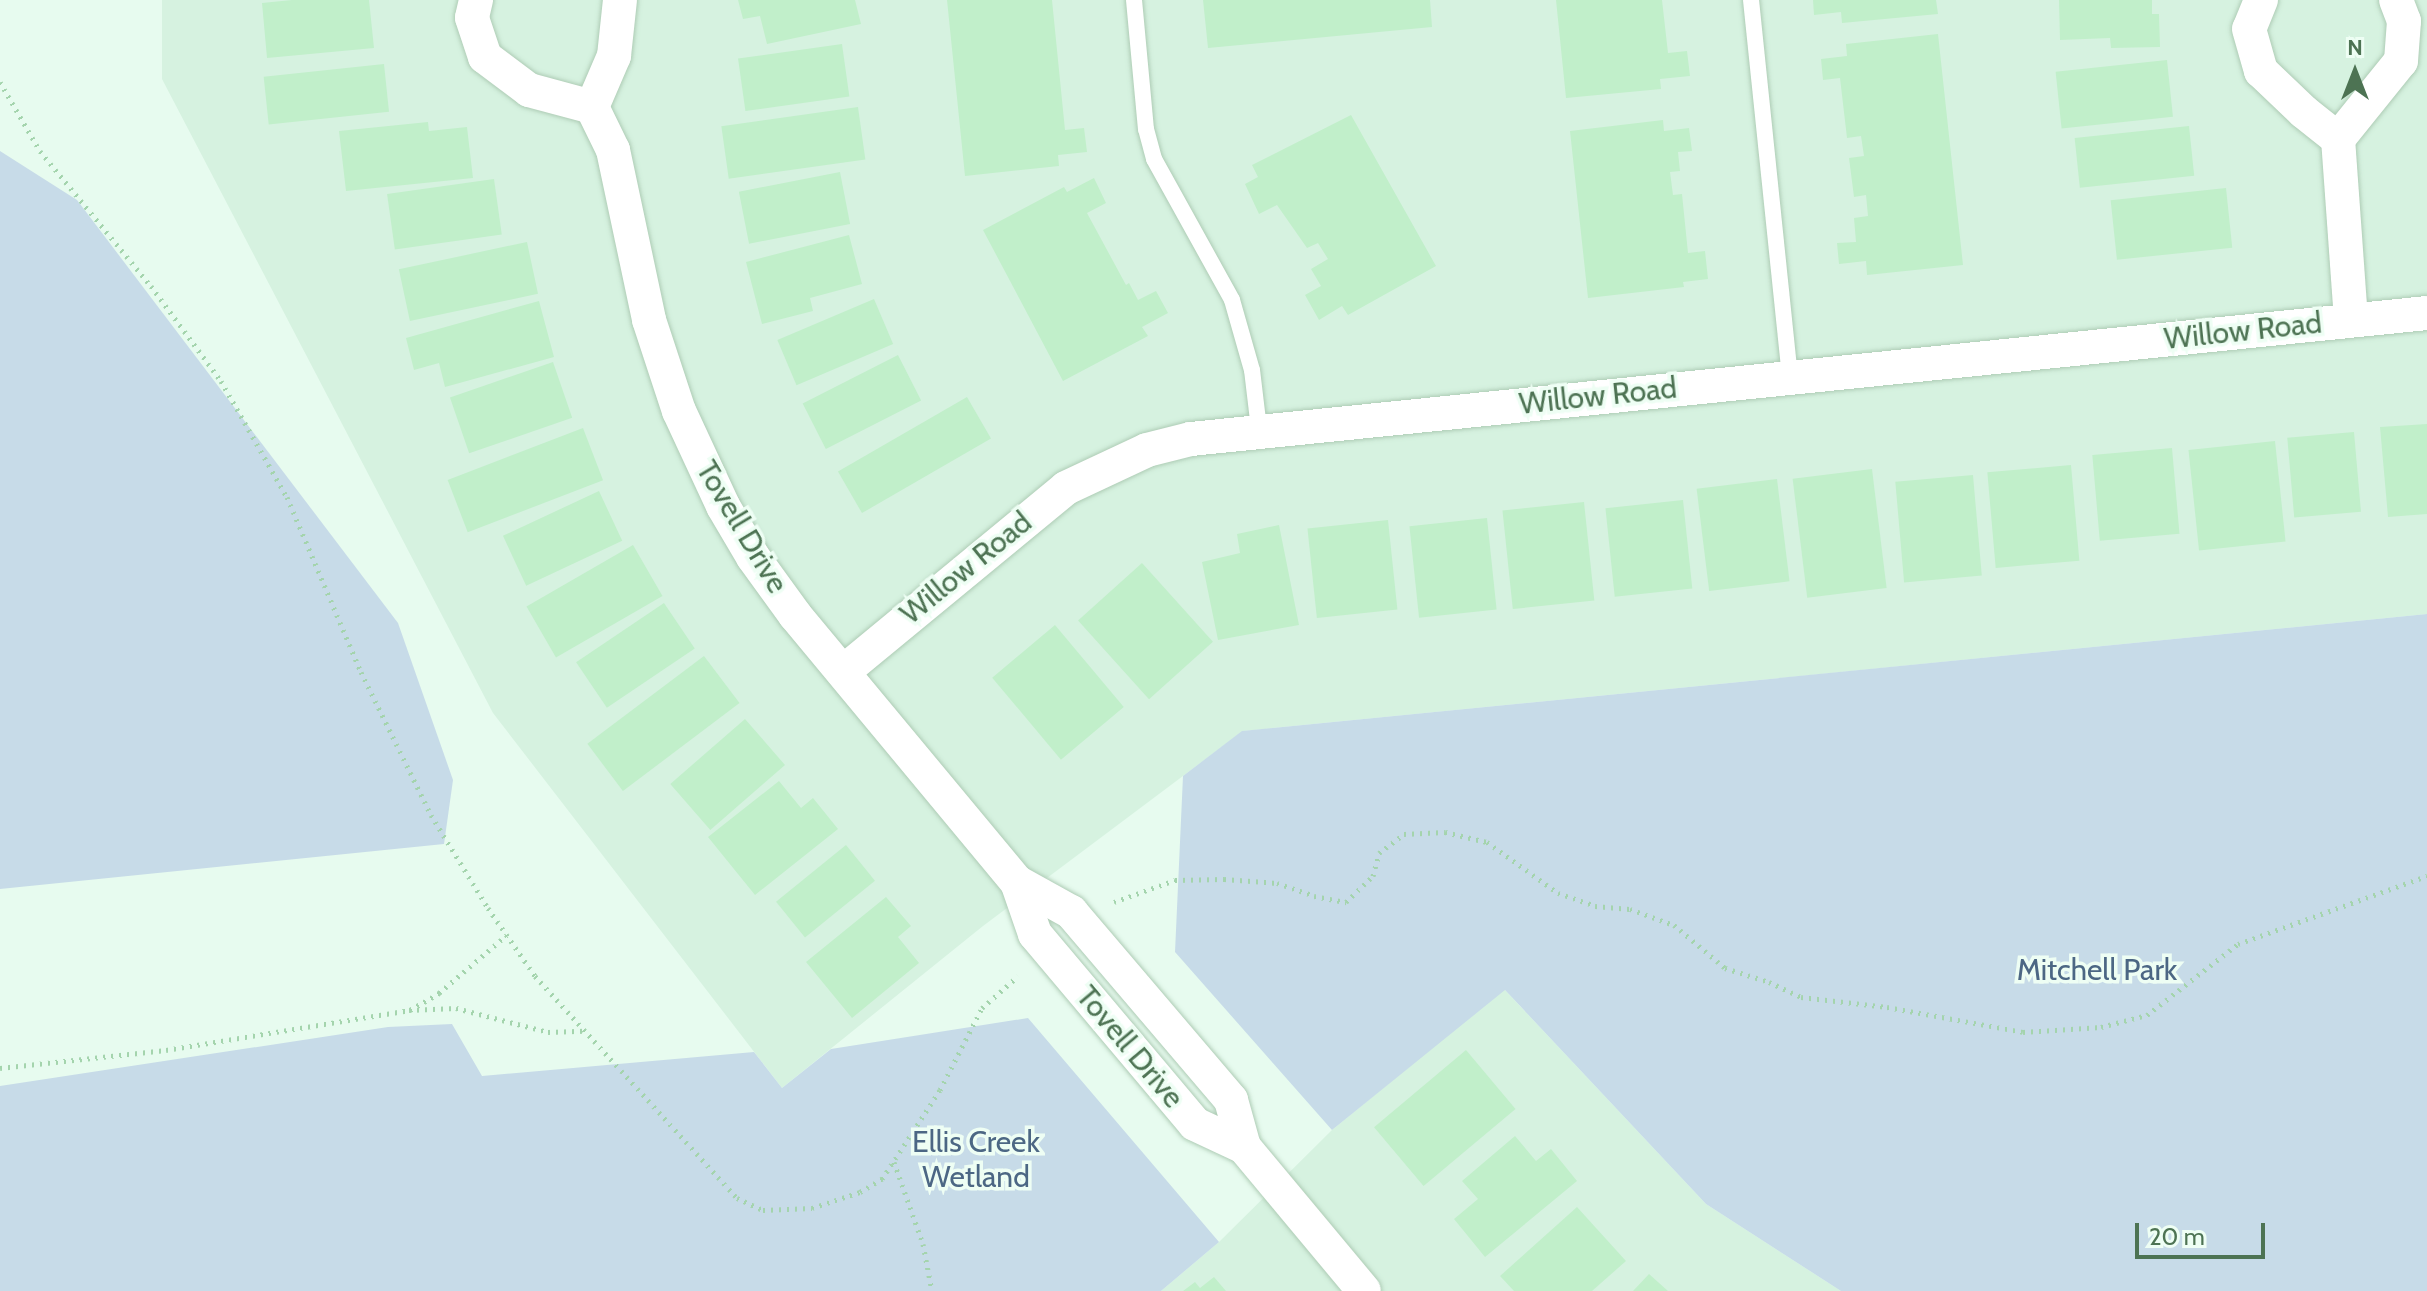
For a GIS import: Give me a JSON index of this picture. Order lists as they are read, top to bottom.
{
  "streets": {
    "street": ["Willow Road", "Tovell Drive"]
  },
  "crossings": [
    ["Willow Road", "Tovell Drive"]
  ],
  "parks": ["Mitchell Park", "Ellis Creek Wetland"],
  "scale_bar": "20 m",
  "north": "top"
}
